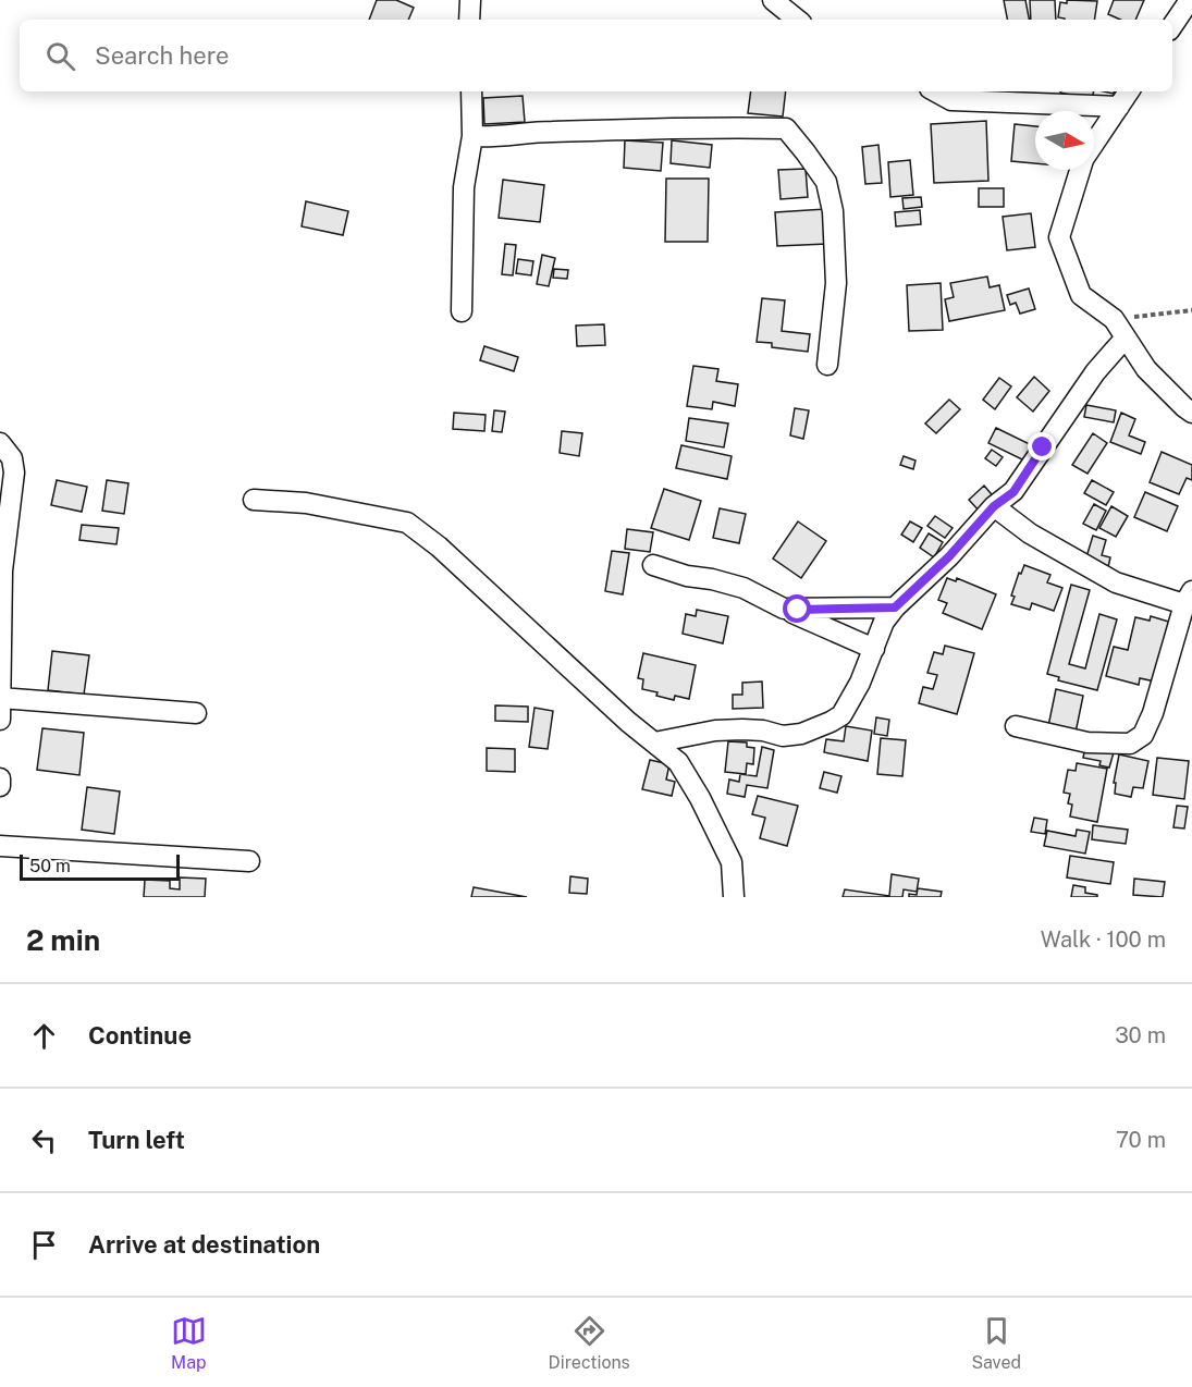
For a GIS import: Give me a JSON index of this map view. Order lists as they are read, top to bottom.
{
  "scale_bar": "50 m",
  "north": "right",
  "page": {
    "search": "Search here",
    "scale": "50 m",
    "heading": ["2 min", "Walk · 100 m"],
    "list": [
      ["Continue", "30 m"],
      ["Turn left", "70 m"],
      "Arrive at destination"
    ],
    "nav": ["Map", "Directions", "Saved"]
  }
}
